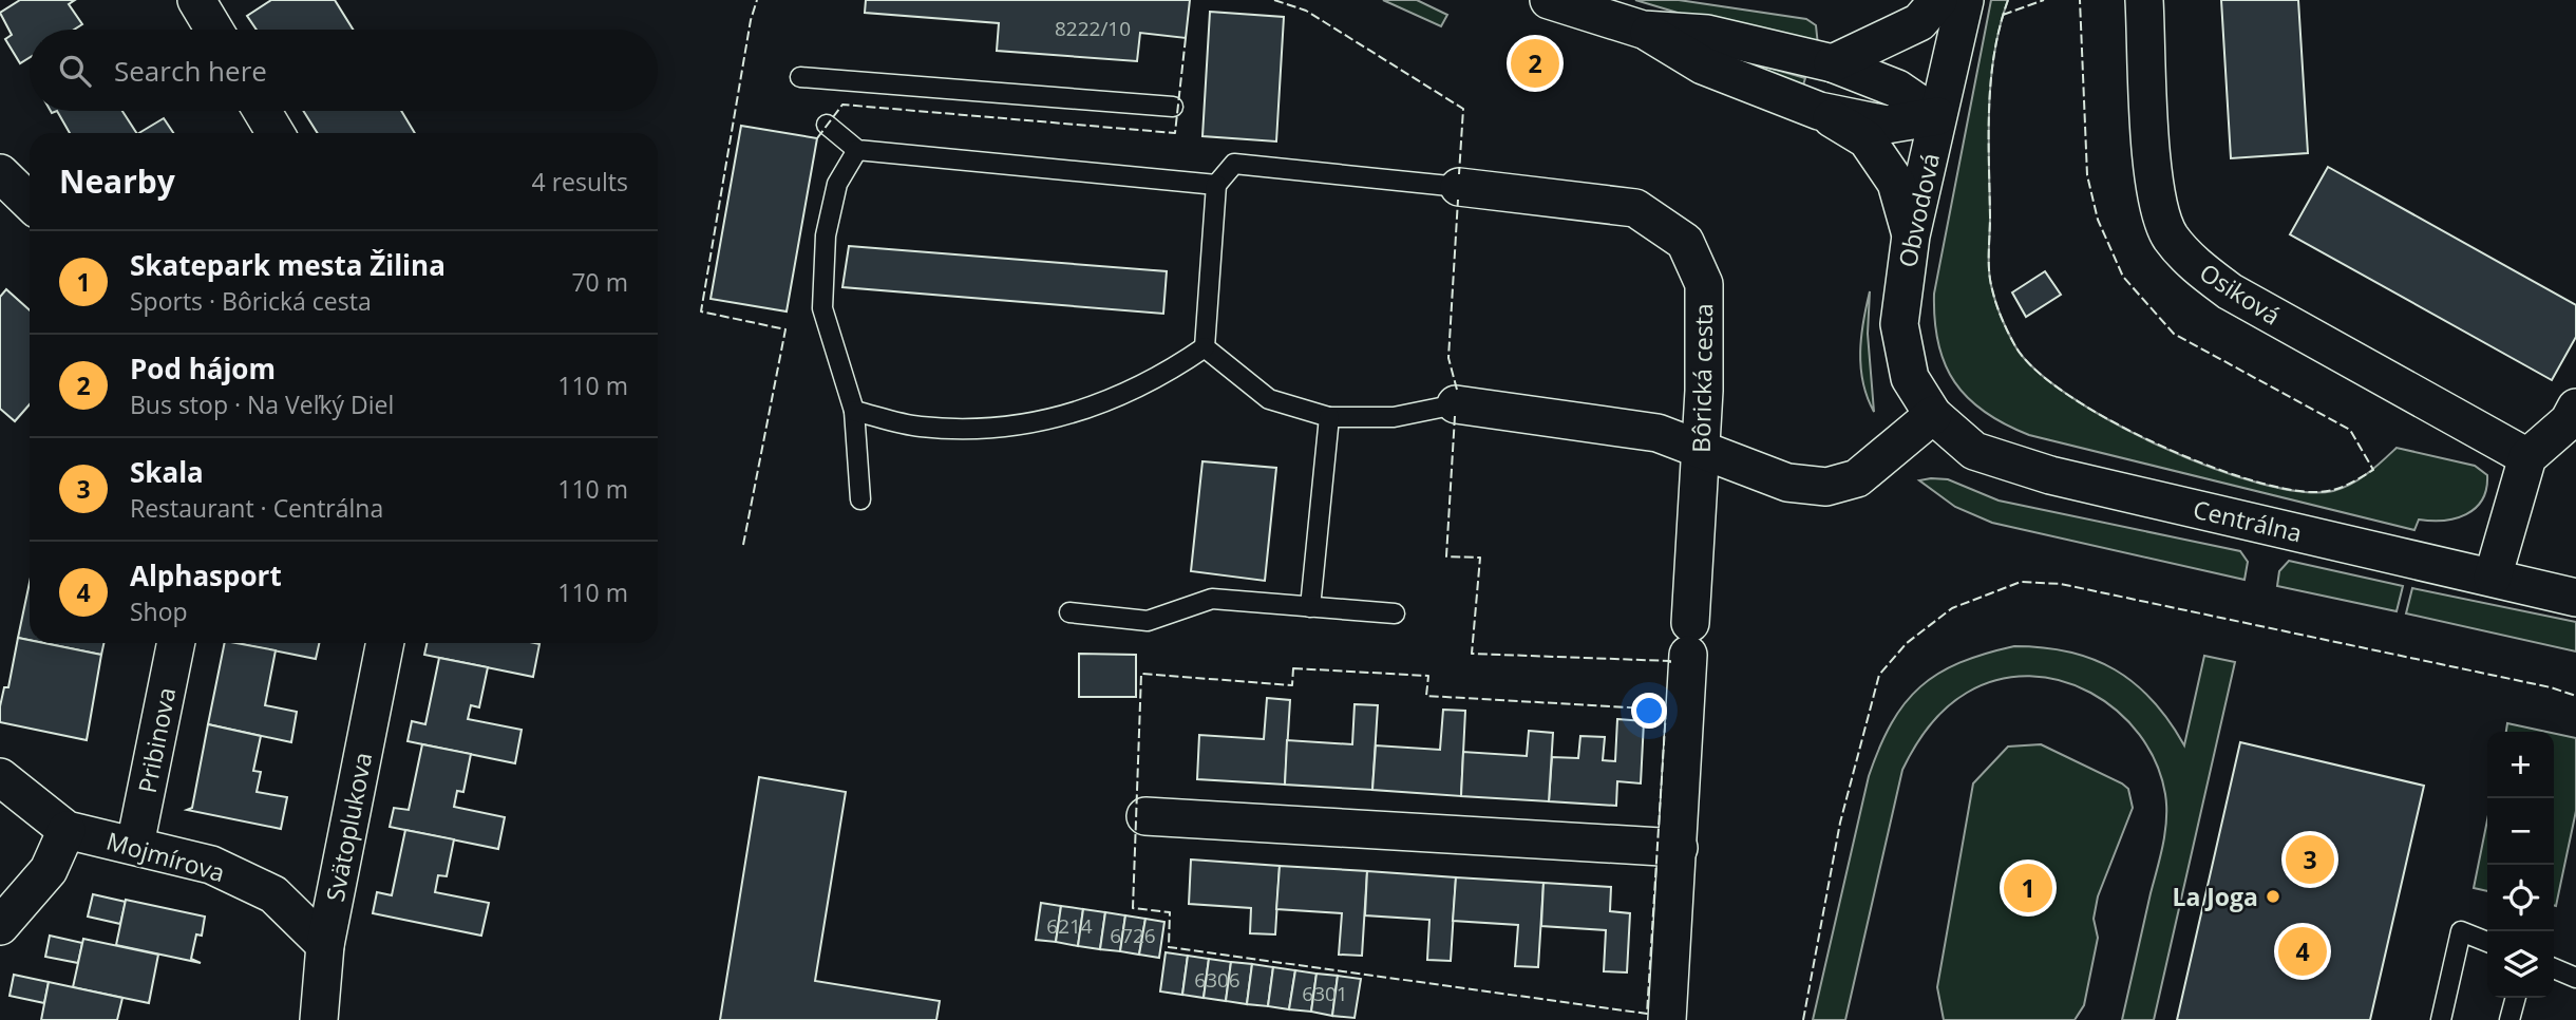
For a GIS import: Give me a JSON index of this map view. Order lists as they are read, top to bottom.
{
  "streets": {
    "street": [
      "Obvodová",
      "Osiková",
      "Bôrická cesta",
      "Centrálna",
      "Pribinova",
      "Svätoplukova",
      "Mojmírova"
    ]
  },
  "crossings": [
    ["Obvodová", "Centrálna"],
    ["Pribinova", "Mojmírova"],
    ["Svätoplukova", "Mojmírova"]
  ],
  "places": ["La Joga"],
  "house_numbers": [
    "8222/10",
    "6214",
    "6726",
    "6306",
    "6301"
  ],
  "page": {
    "search": "Search here",
    "pins": [
      "2",
      "3",
      "1",
      "4"
    ],
    "heading": ["Nearby", "4 results"],
    "list": [
      {
        "mark": "1",
        "name": "Skatepark mesta Žilina",
        "note": "Sports · Bôrická cesta",
        "value": "70 m"
      },
      {
        "mark": "2",
        "name": "Pod hájom",
        "note": "Bus stop · Na Veľký Diel",
        "value": "110 m"
      },
      {
        "mark": "3",
        "name": "Skala",
        "note": "Restaurant · Centrálna",
        "value": "110 m"
      },
      {
        "mark": "4",
        "name": "Alphasport",
        "note": "Shop",
        "value": "110 m"
      }
    ],
    "map_buttons": ["+", "−"]
  }
}
